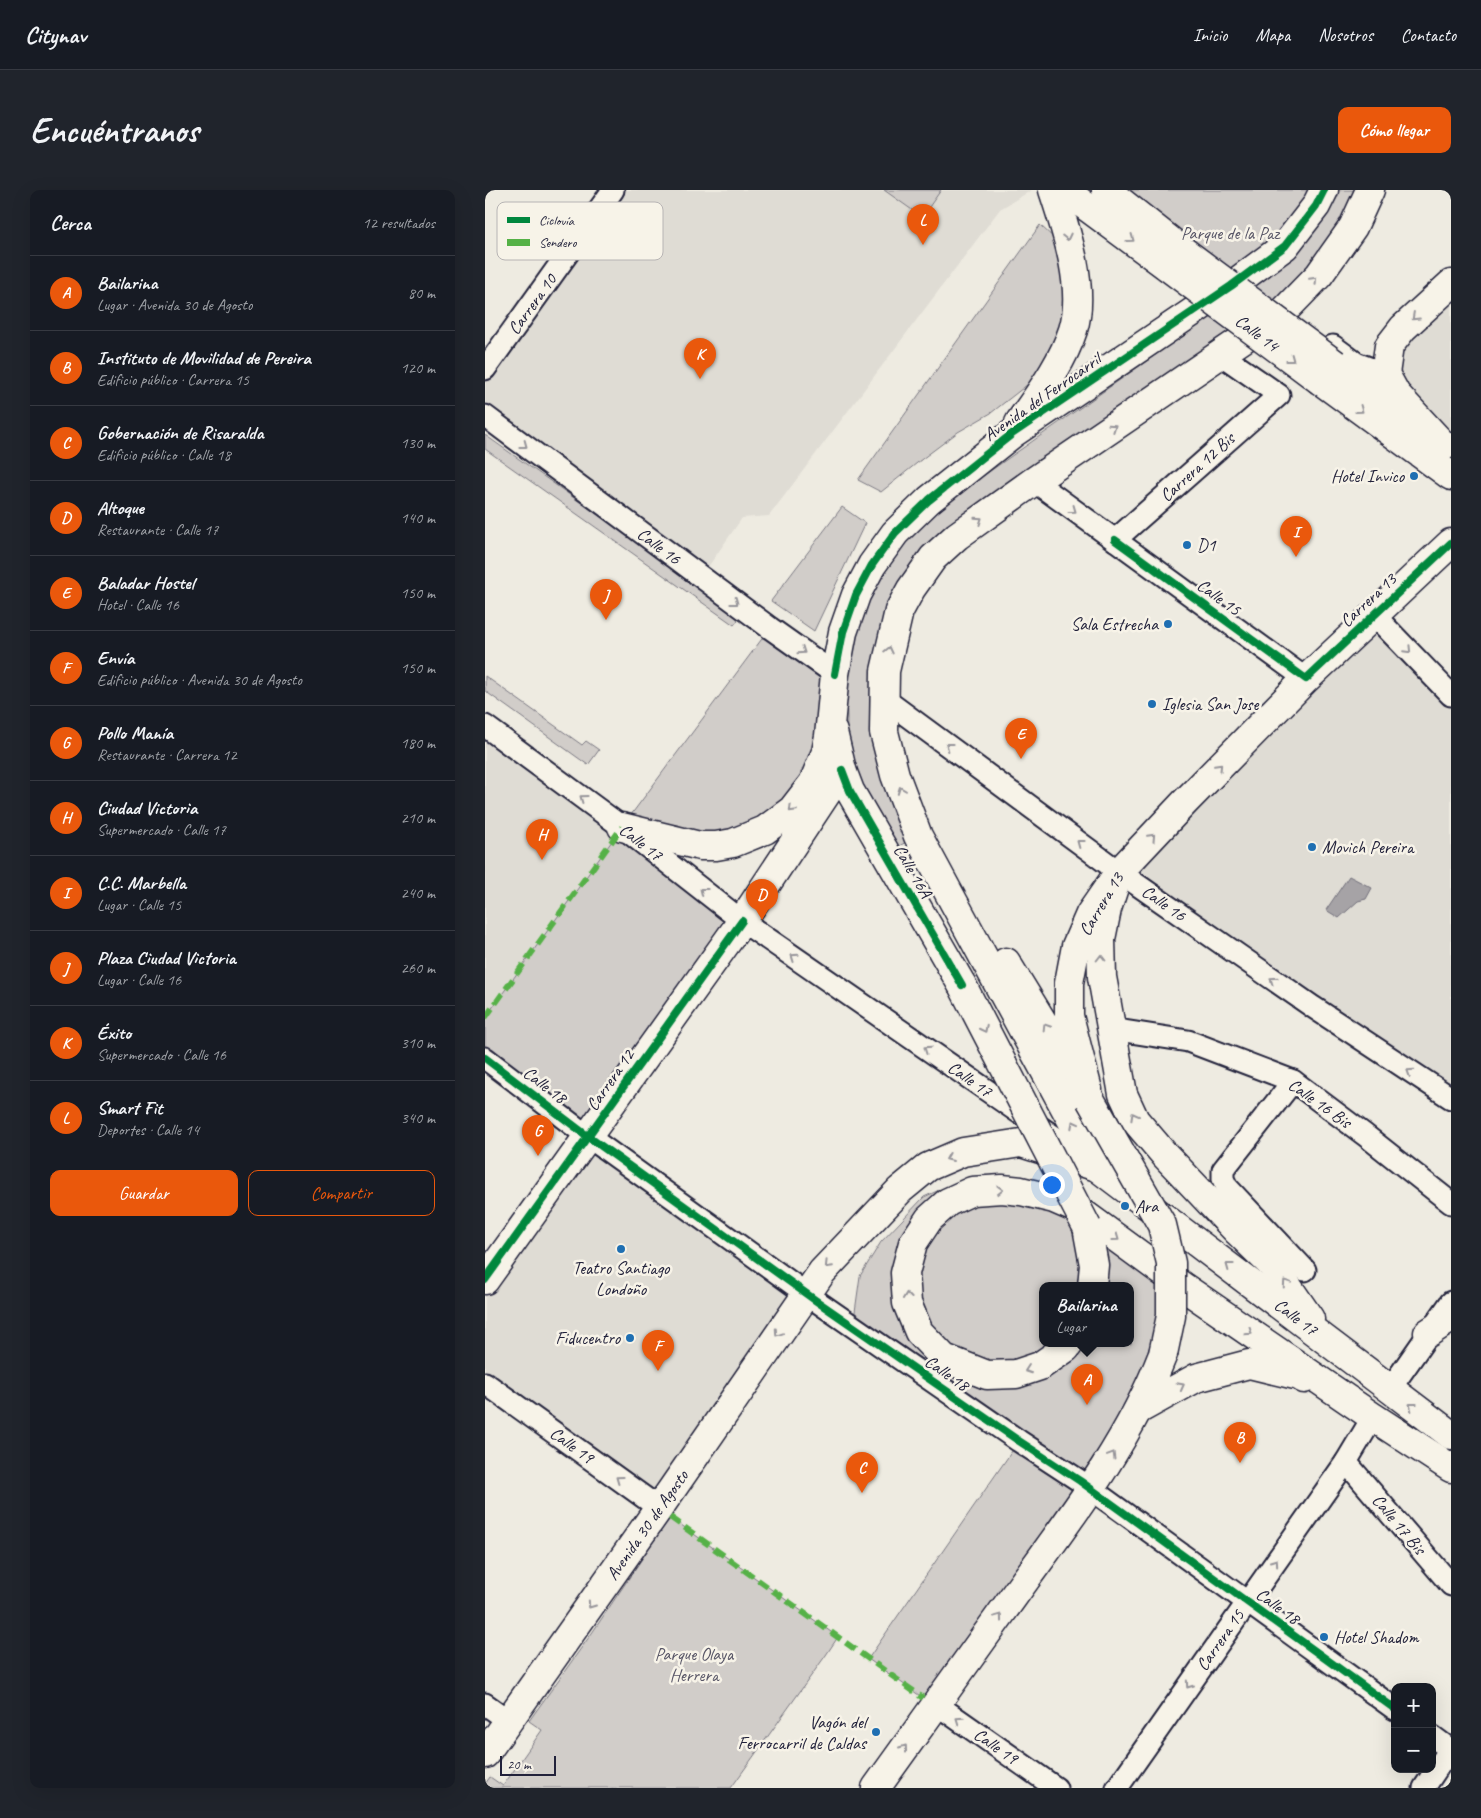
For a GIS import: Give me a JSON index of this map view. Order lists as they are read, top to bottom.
{
  "streets": {
    "main road": [
      "Calle 14",
      "Avenida del Ferrocarril",
      "Carrera 13",
      "Calle 17",
      "Calle 16A",
      "Carrera 12",
      "Avenida 30 de Agosto"
    ],
    "street": [
      "Carrera 10",
      "Carrera 12 Bis",
      "Calle 16",
      "Calle 15",
      "Calle 18",
      "Calle 16 Bis",
      "Calle 19",
      "Calle 17 Bis",
      "Carrera 15"
    ]
  },
  "crossings": [
    ["Avenida del Ferrocarril", "Calle 16"],
    ["Avenida del Ferrocarril", "Calle 16A"],
    ["Carrera 12 Bis", "Calle 15"],
    ["Calle 16", "Carrera 13"],
    ["Calle 15", "Carrera 13"],
    ["Calle 17", "Calle 16A"],
    ["Calle 17", "Carrera 12"],
    ["Calle 17", "Avenida 30 de Agosto"],
    ["Calle 16A", "Carrera 12"],
    ["Calle 16A", "Avenida 30 de Agosto"],
    ["Carrera 12", "Calle 18"],
    ["Calle 18", "Avenida 30 de Agosto"],
    ["Calle 18", "Carrera 15"],
    ["Calle 19", "Avenida 30 de Agosto"],
    ["Calle 17 Bis", "Carrera 15"]
  ],
  "one_way": [
    "Carrera 13",
    "Calle 17",
    "Calle 19",
    "Avenida 30 de Agosto"
  ],
  "parks": ["Parque de la Paz", "Parque Olaya Herrera"],
  "places": [
    "Hotel Invico",
    "D1",
    "Sala Estrecha",
    "Iglesia San Jose",
    "Movich Pereira",
    "Ara",
    "Teatro Santiago Londoño",
    "Fiducentro",
    "Hotel Shadom",
    "Vagón del Ferrocarril de Caldas"
  ],
  "legend": ["Ciclovía", "Sendero"],
  "scale_bar": "20 m",
  "page": {
    "header": "Citynav",
    "nav": [
      "Inicio",
      "Mapa",
      "Nosotros",
      "Contacto"
    ],
    "buttons": [
      "Cómo llegar",
      ["Guardar", "Compartir"]
    ],
    "title": "Encuéntranos",
    "heading": ["Cerca", "12 resultados"],
    "pins": [
      "L",
      "K",
      "I",
      "J",
      "E",
      "H",
      "D",
      "G",
      "F",
      "A",
      "B",
      "C"
    ],
    "list": [
      {
        "mark": "A",
        "name": "Bailarina",
        "note": "Lugar · Avenida 30 de Agosto",
        "value": "80 m"
      },
      {
        "mark": "B",
        "name": "Instituto de Movilidad de Pereira",
        "note": "Edificio público · Carrera 15",
        "value": "120 m"
      },
      {
        "mark": "C",
        "name": "Gobernación de Risaralda",
        "note": "Edificio público · Calle 18",
        "value": "130 m"
      },
      {
        "mark": "D",
        "name": "Altoque",
        "note": "Restaurante · Calle 17",
        "value": "140 m"
      },
      {
        "mark": "E",
        "name": "Baladar Hostel",
        "note": "Hotel · Calle 16",
        "value": "150 m"
      },
      {
        "mark": "F",
        "name": "Envía",
        "note": "Edificio público · Avenida 30 de Agosto",
        "value": "150 m"
      },
      {
        "mark": "G",
        "name": "Pollo Manía",
        "note": "Restaurante · Carrera 12",
        "value": "180 m"
      },
      {
        "mark": "H",
        "name": "Ciudad Victoria",
        "note": "Supermercado · Calle 17",
        "value": "210 m"
      },
      {
        "mark": "I",
        "name": "C.C. Marbella",
        "note": "Lugar · Calle 15",
        "value": "240 m"
      },
      {
        "mark": "J",
        "name": "Plaza Ciudad Victoria",
        "note": "Lugar · Calle 16",
        "value": "260 m"
      },
      {
        "mark": "K",
        "name": "Éxito",
        "note": "Supermercado · Calle 16",
        "value": "310 m"
      },
      {
        "mark": "L",
        "name": "Smart Fit",
        "note": "Deportes · Calle 14",
        "value": "340 m"
      }
    ],
    "popup": ["Bailarina", "Lugar"],
    "map_buttons": ["+", "−"],
    "scale": "20 m"
  }
}
